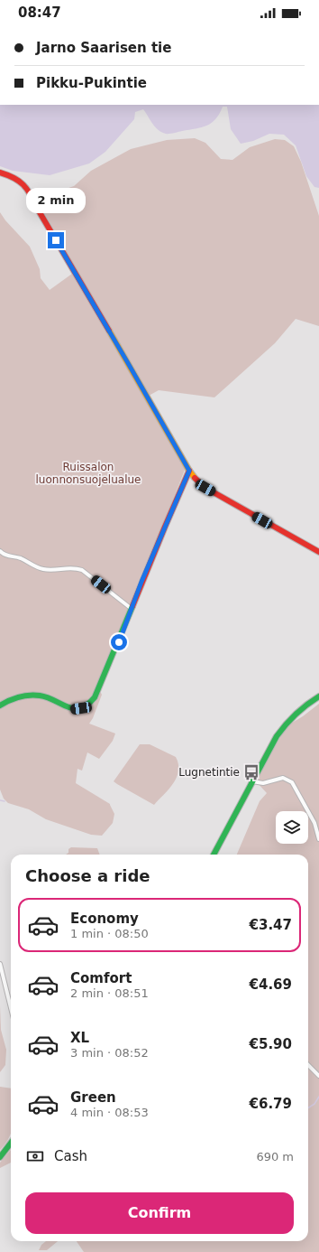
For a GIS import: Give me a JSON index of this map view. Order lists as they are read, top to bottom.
{
  "parks": ["Ruissalon luonnonsuojelualue"],
  "places": {
    "bus stop": ["Lugnetintie"]
  },
  "page": {
    "status": "08:47",
    "banner": ["Jarno Saarisen tie", "Pikku-Pukintie"],
    "bubble": "2 min",
    "heading": "Choose a ride",
    "list": [
      {
        "name": "Economy",
        "note": "1 min · 08:50",
        "value": "€3.47"
      },
      {
        "name": "Comfort",
        "note": "2 min · 08:51",
        "value": "€4.69"
      },
      {
        "name": "XL",
        "note": "3 min · 08:52",
        "value": "€5.90"
      },
      {
        "name": "Green",
        "note": "4 min · 08:53",
        "value": "€6.79"
      }
    ],
    "pay": ["Cash", "690 m"],
    "buttons": "Confirm"
  }
}
